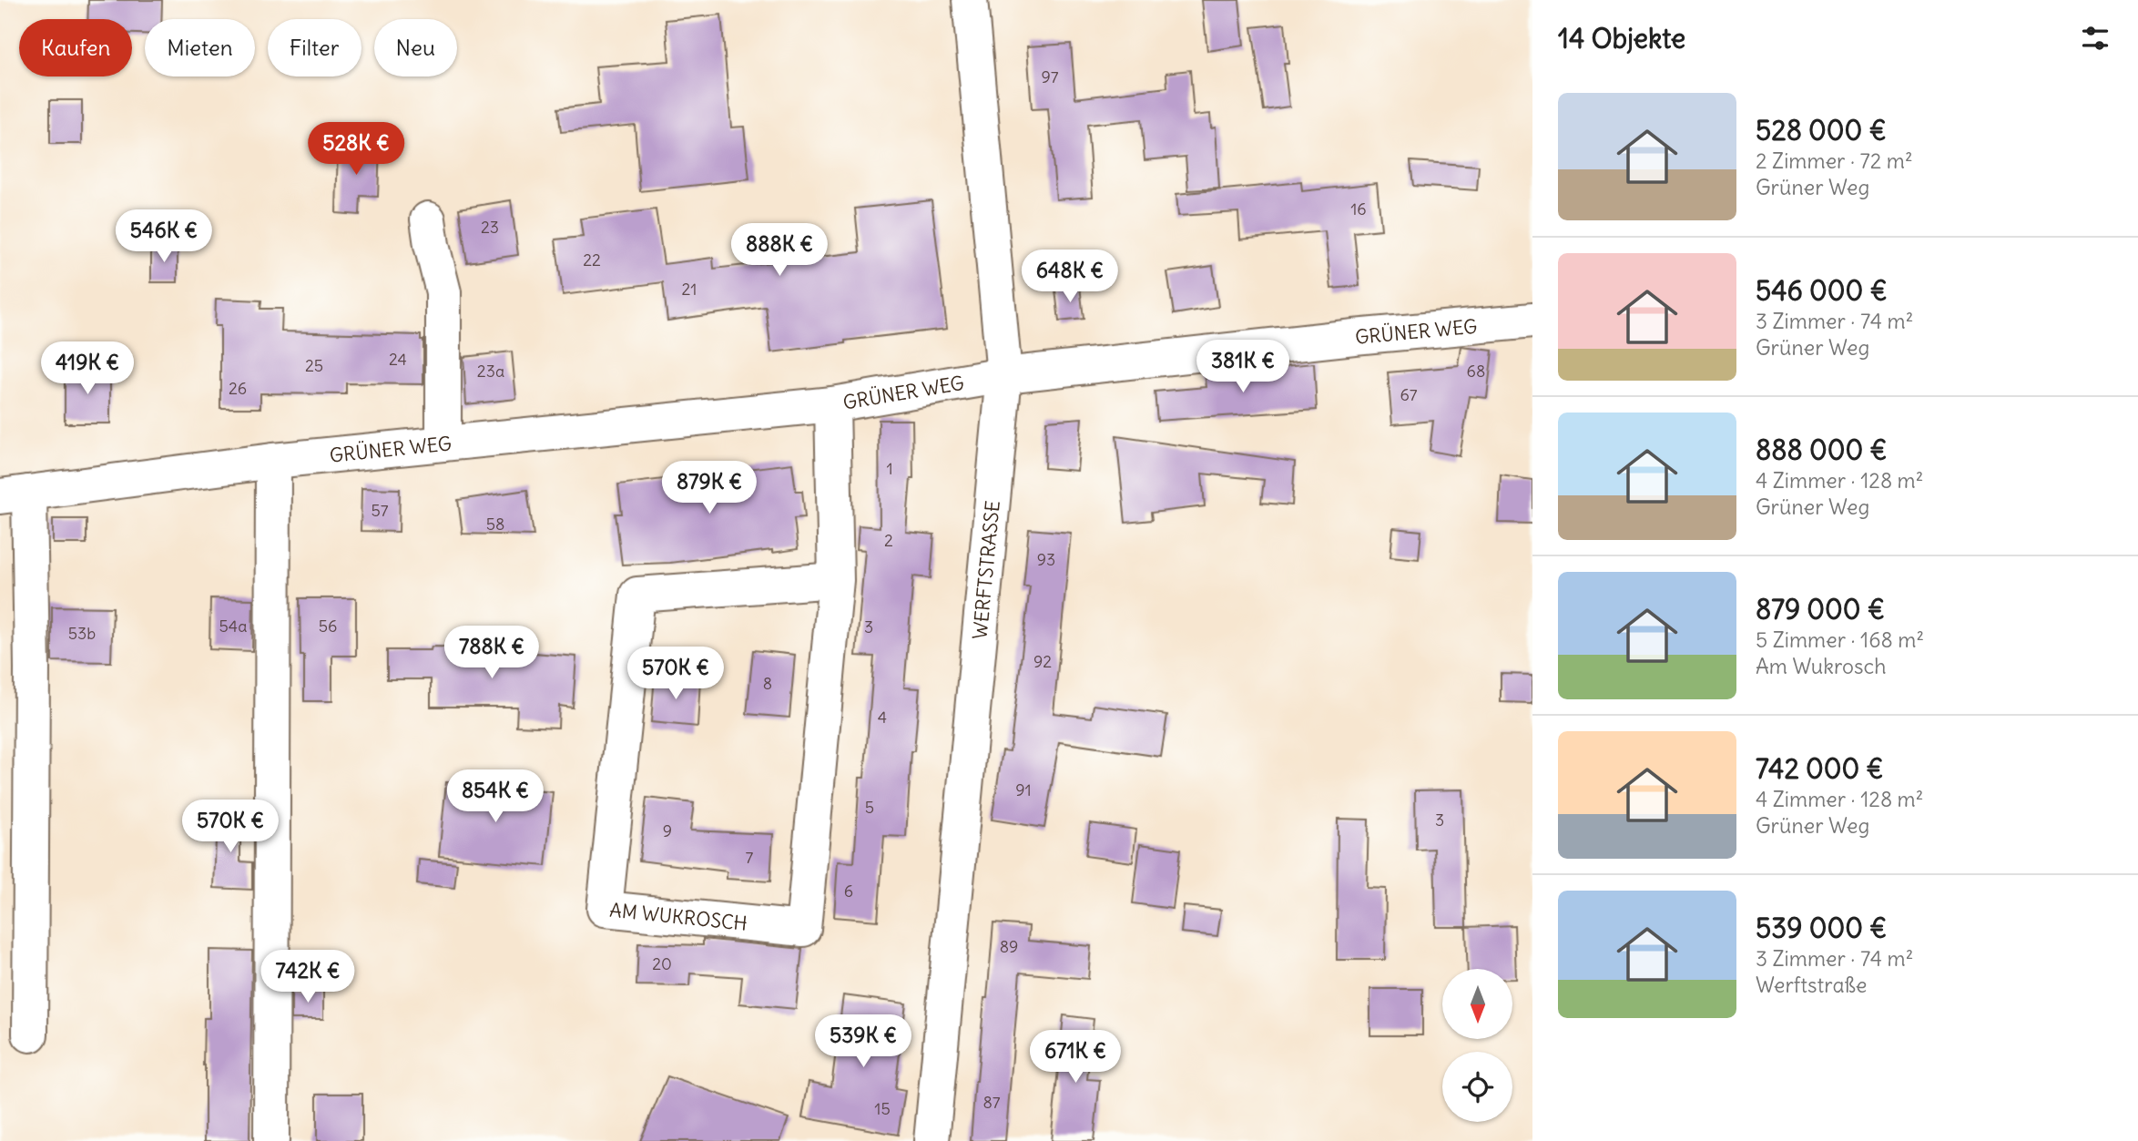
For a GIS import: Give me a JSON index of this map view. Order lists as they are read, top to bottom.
{
  "streets": {
    "street": ["GRÜNER WEG", "WERFTSTRASSE", "AM WUKROSCH"]
  },
  "crossings": [
    ["GRÜNER WEG", "WERFTSTRASSE"],
    ["GRÜNER WEG", "AM WUKROSCH"]
  ],
  "house_numbers": [
    "97",
    "16",
    "23",
    "22",
    "21",
    "24",
    "25",
    "23a",
    "68",
    "26",
    "67",
    "1",
    "57",
    "58",
    "2",
    "93",
    "54a",
    "56",
    "3",
    "53b",
    "92",
    "8",
    "4",
    "91",
    "5",
    "3",
    "9",
    "7",
    "6",
    "89",
    "20",
    "87",
    "15"
  ],
  "north": "bottom",
  "page": {
    "heading": "14 Objekte",
    "chip": [
      "Kaufen",
      "Mieten",
      "Filter",
      "Neu"
    ],
    "list": [
      {
        "name": "528 000 €",
        "note": "2 Zimmer · 72 m² · Grüner Weg"
      },
      {
        "name": "546 000 €",
        "note": "3 Zimmer · 74 m² · Grüner Weg"
      },
      {
        "name": "888 000 €",
        "note": "4 Zimmer · 128 m² · Grüner Weg"
      },
      {
        "name": "879 000 €",
        "note": "5 Zimmer · 168 m² · Am Wukrosch"
      },
      {
        "name": "742 000 €",
        "note": "4 Zimmer · 128 m² · Grüner Weg"
      },
      {
        "name": "539 000 €",
        "note": "3 Zimmer · 74 m² · Werftstraße"
      }
    ],
    "price": [
      "528K €",
      "546K €",
      "888K €",
      "648K €",
      "381K €",
      "419K €",
      "879K €",
      "788K €",
      "570K €",
      "854K €",
      "570K €",
      "742K €",
      "539K €",
      "671K €"
    ]
  }
}
